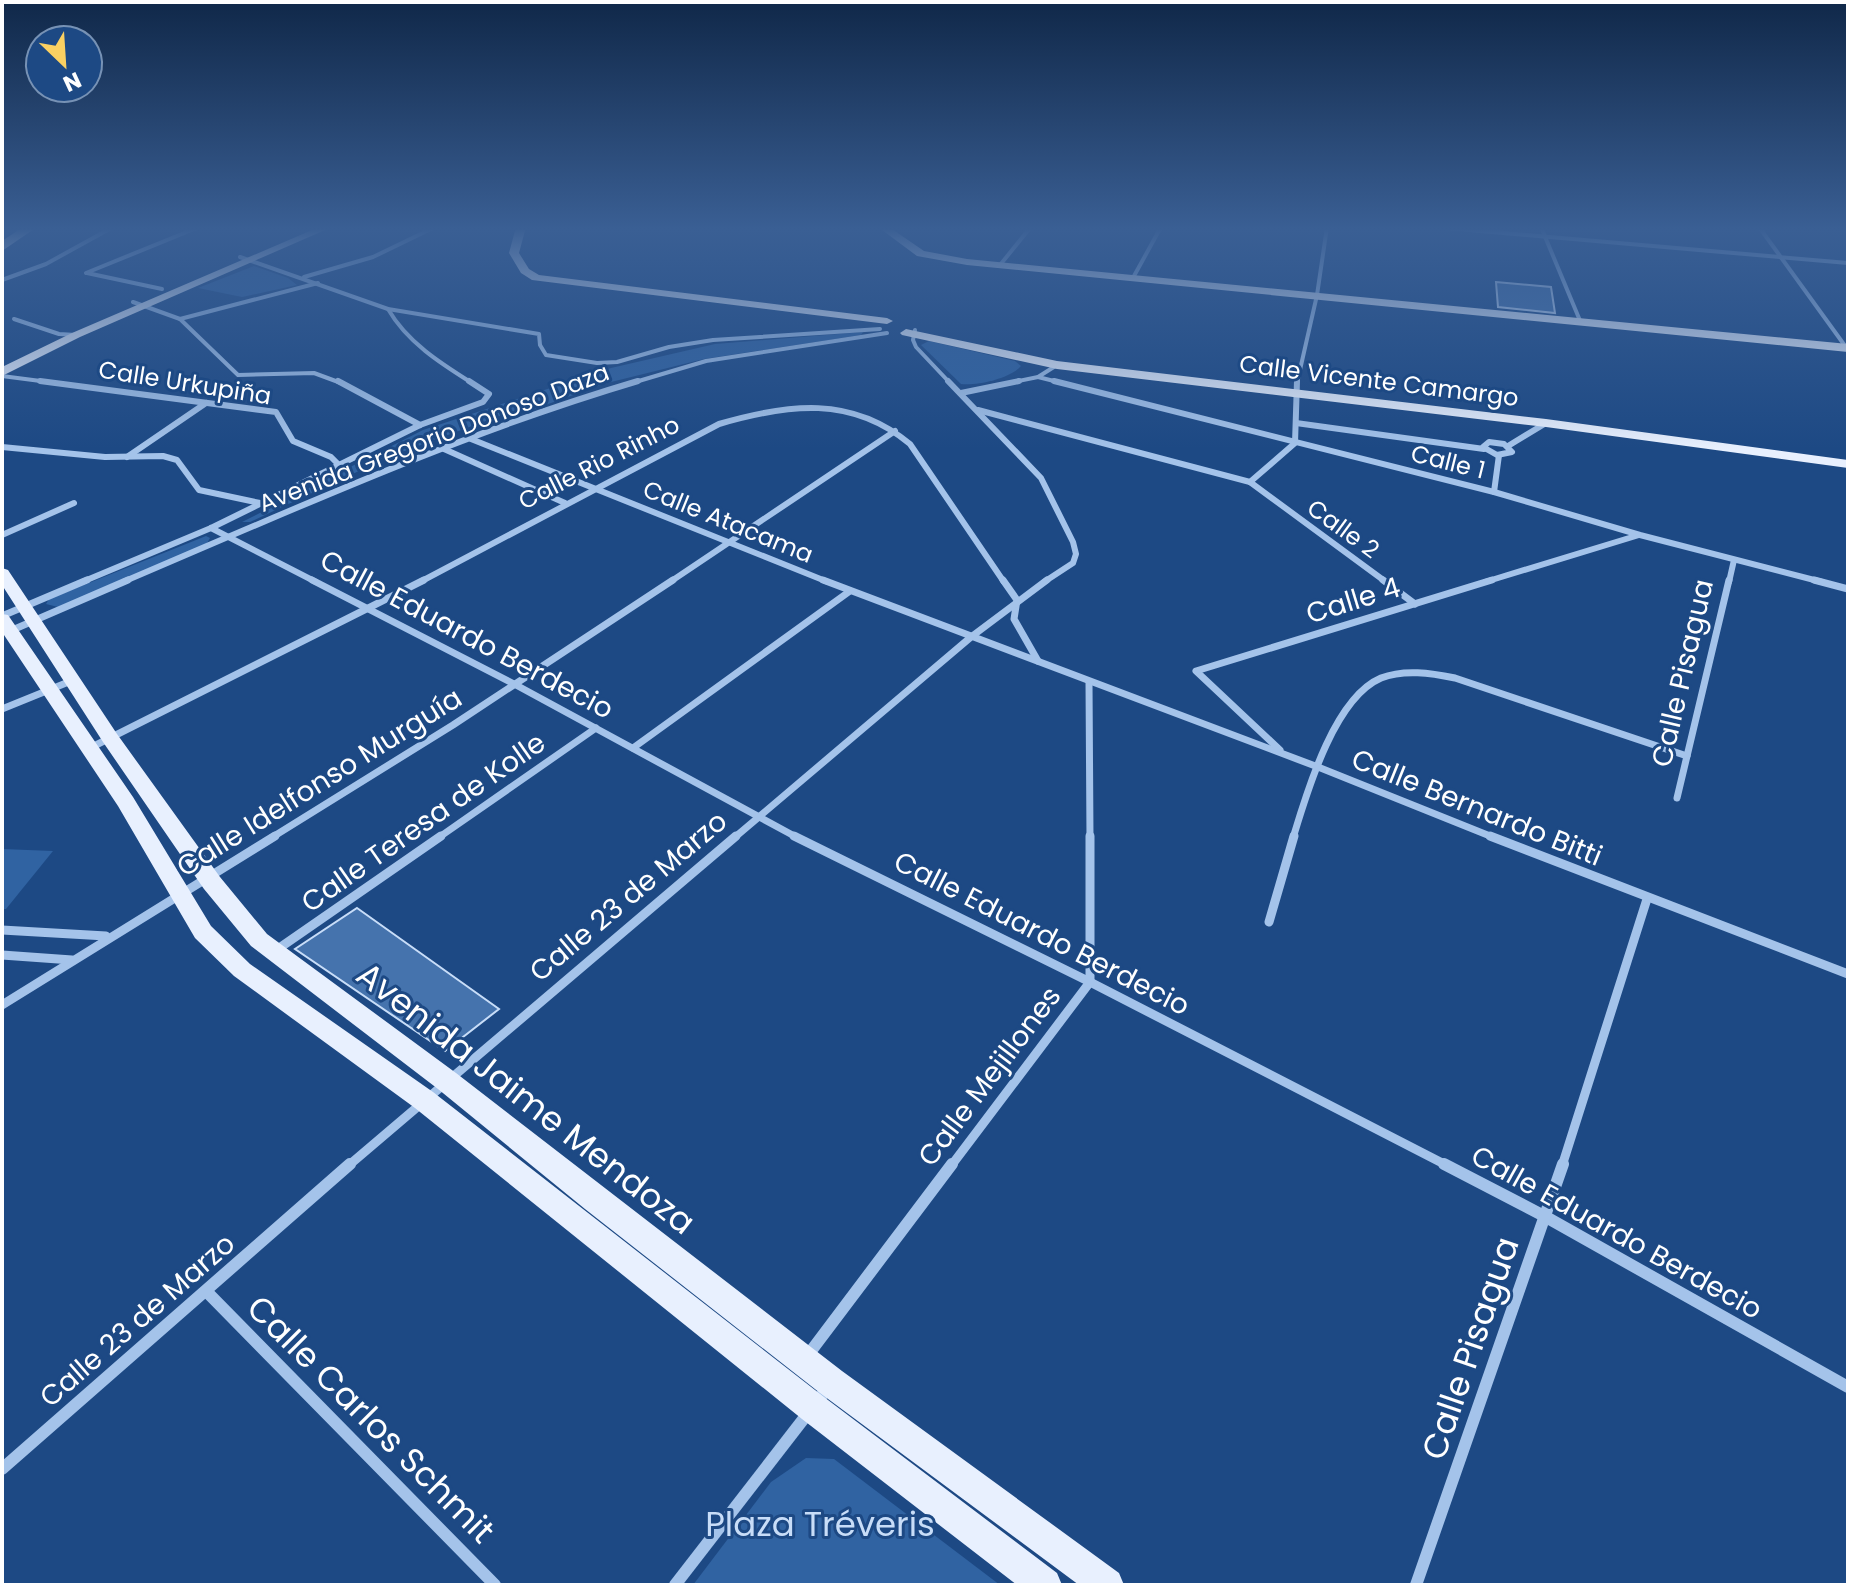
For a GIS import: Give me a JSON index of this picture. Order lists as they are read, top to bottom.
{
  "streets": {
    "main road": ["Calle Vicente Camargo", "Avenida Jaime Mendoza"],
    "street": [
      "Calle Urkupiña",
      "Avenida Gregorio Donoso Daza",
      "Calle 1",
      "Calle Rio Rinho",
      "Calle Atacama",
      "Calle 2",
      "Calle 4",
      "Calle Eduardo Berdecio",
      "Calle Pisagua",
      "Calle Idelfonso Murguía",
      "Calle Bernardo Bitti",
      "Calle Teresa de Kolle",
      "Calle 23 de Marzo",
      "Calle Mejillones",
      "Calle Carlos Schmit"
    ]
  },
  "crossings": [
    ["Calle Vicente Camargo", "Avenida Gregorio Donoso Daza"],
    ["Calle Vicente Camargo", "Calle 23 de Marzo"],
    ["Calle Urkupiña", "Avenida Gregorio Donoso Daza"],
    ["Avenida Gregorio Donoso Daza", "Calle Atacama"],
    ["Avenida Gregorio Donoso Daza", "Calle Eduardo Berdecio"],
    ["Avenida Gregorio Donoso Daza", "Calle 23 de Marzo"],
    ["Avenida Gregorio Donoso Daza", "Avenida Jaime Mendoza"],
    ["Calle 1", "Calle 4"],
    ["Calle 1", "Calle Pisagua"],
    ["Calle Rio Rinho", "Calle Atacama"],
    ["Calle Rio Rinho", "Calle Eduardo Berdecio"],
    ["Calle Rio Rinho", "Calle Idelfonso Murguía"],
    ["Calle Rio Rinho", "Calle 23 de Marzo"],
    ["Calle Rio Rinho", "Avenida Jaime Mendoza"],
    ["Calle Atacama", "Calle Idelfonso Murguía"],
    ["Calle Atacama", "Calle 23 de Marzo"],
    ["Calle 2", "Calle 4"],
    ["Calle 4", "Calle Bernardo Bitti"],
    ["Calle Eduardo Berdecio", "Calle Pisagua"],
    ["Calle Eduardo Berdecio", "Calle Idelfonso Murguía"],
    ["Calle Eduardo Berdecio", "Calle Teresa de Kolle"],
    ["Calle Eduardo Berdecio", "Calle 23 de Marzo"],
    ["Calle Eduardo Berdecio", "Calle Mejillones"],
    ["Calle Pisagua", "Calle Bernardo Bitti"],
    ["Calle Idelfonso Murguía", "Avenida Jaime Mendoza"],
    ["Calle Bernardo Bitti", "Calle Mejillones"],
    ["Calle Teresa de Kolle", "Avenida Jaime Mendoza"],
    ["Calle 23 de Marzo", "Avenida Jaime Mendoza"],
    ["Calle 23 de Marzo", "Calle Carlos Schmit"],
    ["Calle Mejillones", "Avenida Jaime Mendoza"]
  ],
  "parks": ["Plaza Tréveris"],
  "north": "bottom right"
}
